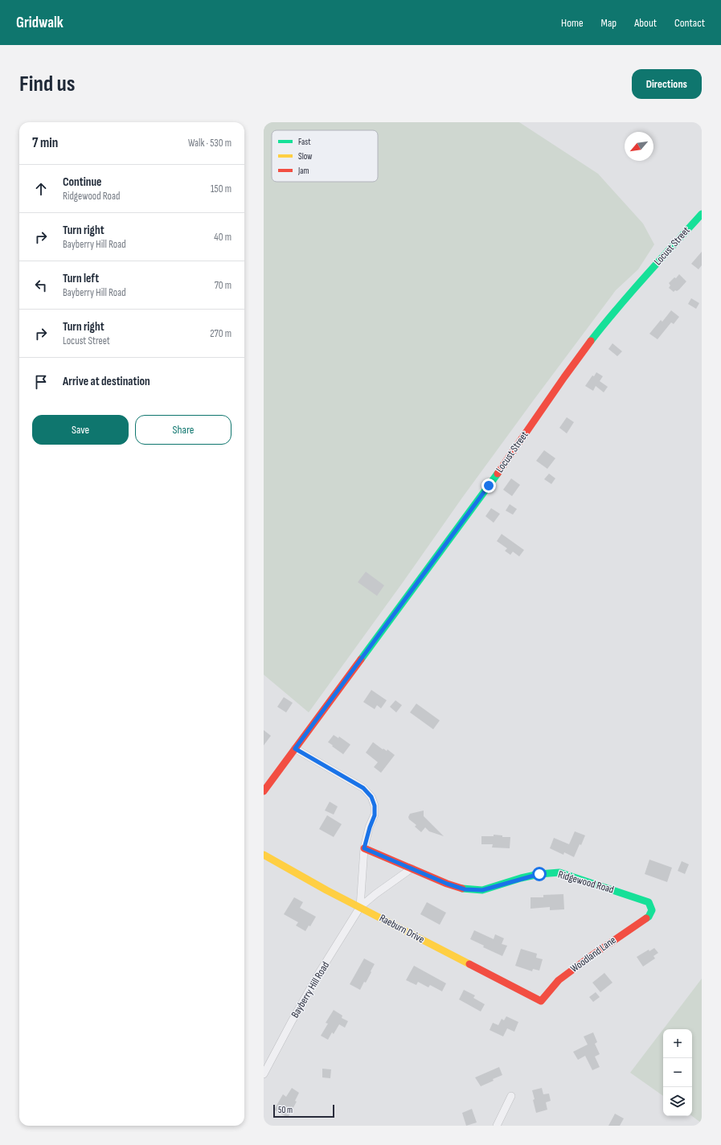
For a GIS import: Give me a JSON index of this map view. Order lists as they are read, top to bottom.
{
  "streets": {
    "street": [
      "Locust Street",
      "Ridgewood Road",
      "Raeburn Drive",
      "Woodland Lane",
      "Bayberry Hill Road"
    ]
  },
  "crossings": [
    ["Locust Street", "Bayberry Hill Road"],
    ["Ridgewood Road", "Woodland Lane"],
    ["Ridgewood Road", "Bayberry Hill Road"],
    ["Raeburn Drive", "Woodland Lane"],
    ["Raeburn Drive", "Bayberry Hill Road"]
  ],
  "legend": ["Fast", "Slow", "Jam"],
  "scale_bar": "50 m",
  "north": "bottom left",
  "page": {
    "header": "Gridwalk",
    "nav": [
      "Home",
      "Map",
      "About",
      "Contact"
    ],
    "buttons": [
      "Directions",
      ["Save", "Share"]
    ],
    "title": "Find us",
    "heading": ["7 min", "Walk · 530 m"],
    "list": [
      ["Continue", "Ridgewood Road", "150 m"],
      ["Turn right", "Bayberry Hill Road", "40 m"],
      ["Turn left", "Bayberry Hill Road", "70 m"],
      ["Turn right", "Locust Street", "270 m"],
      "Arrive at destination"
    ],
    "map_buttons": ["+", "−"],
    "scale": "50 m"
  }
}
